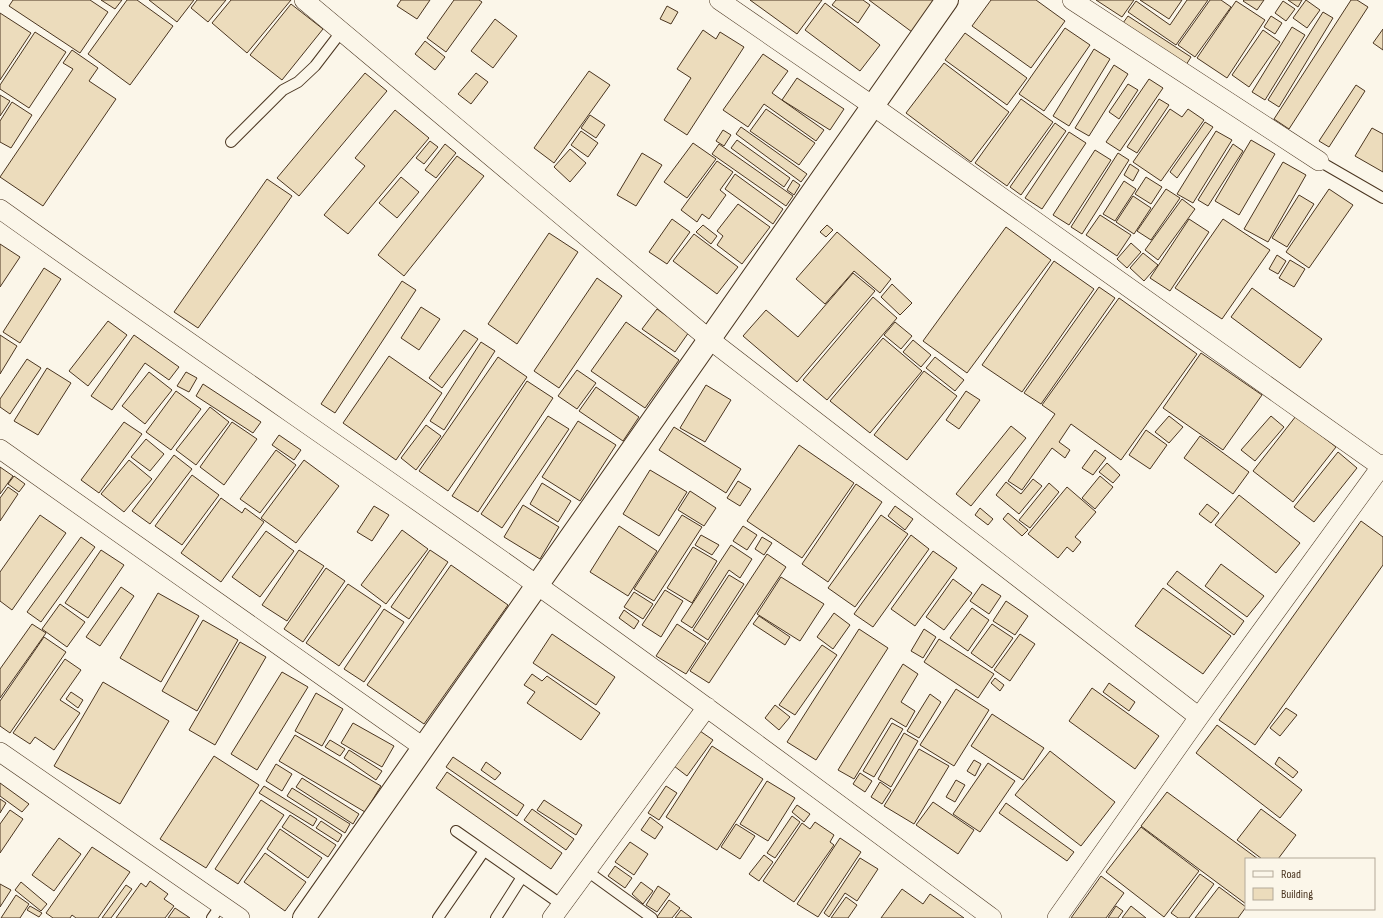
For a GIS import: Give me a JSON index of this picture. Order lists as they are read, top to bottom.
{
  "legend": ["Road", "Building"]
}
